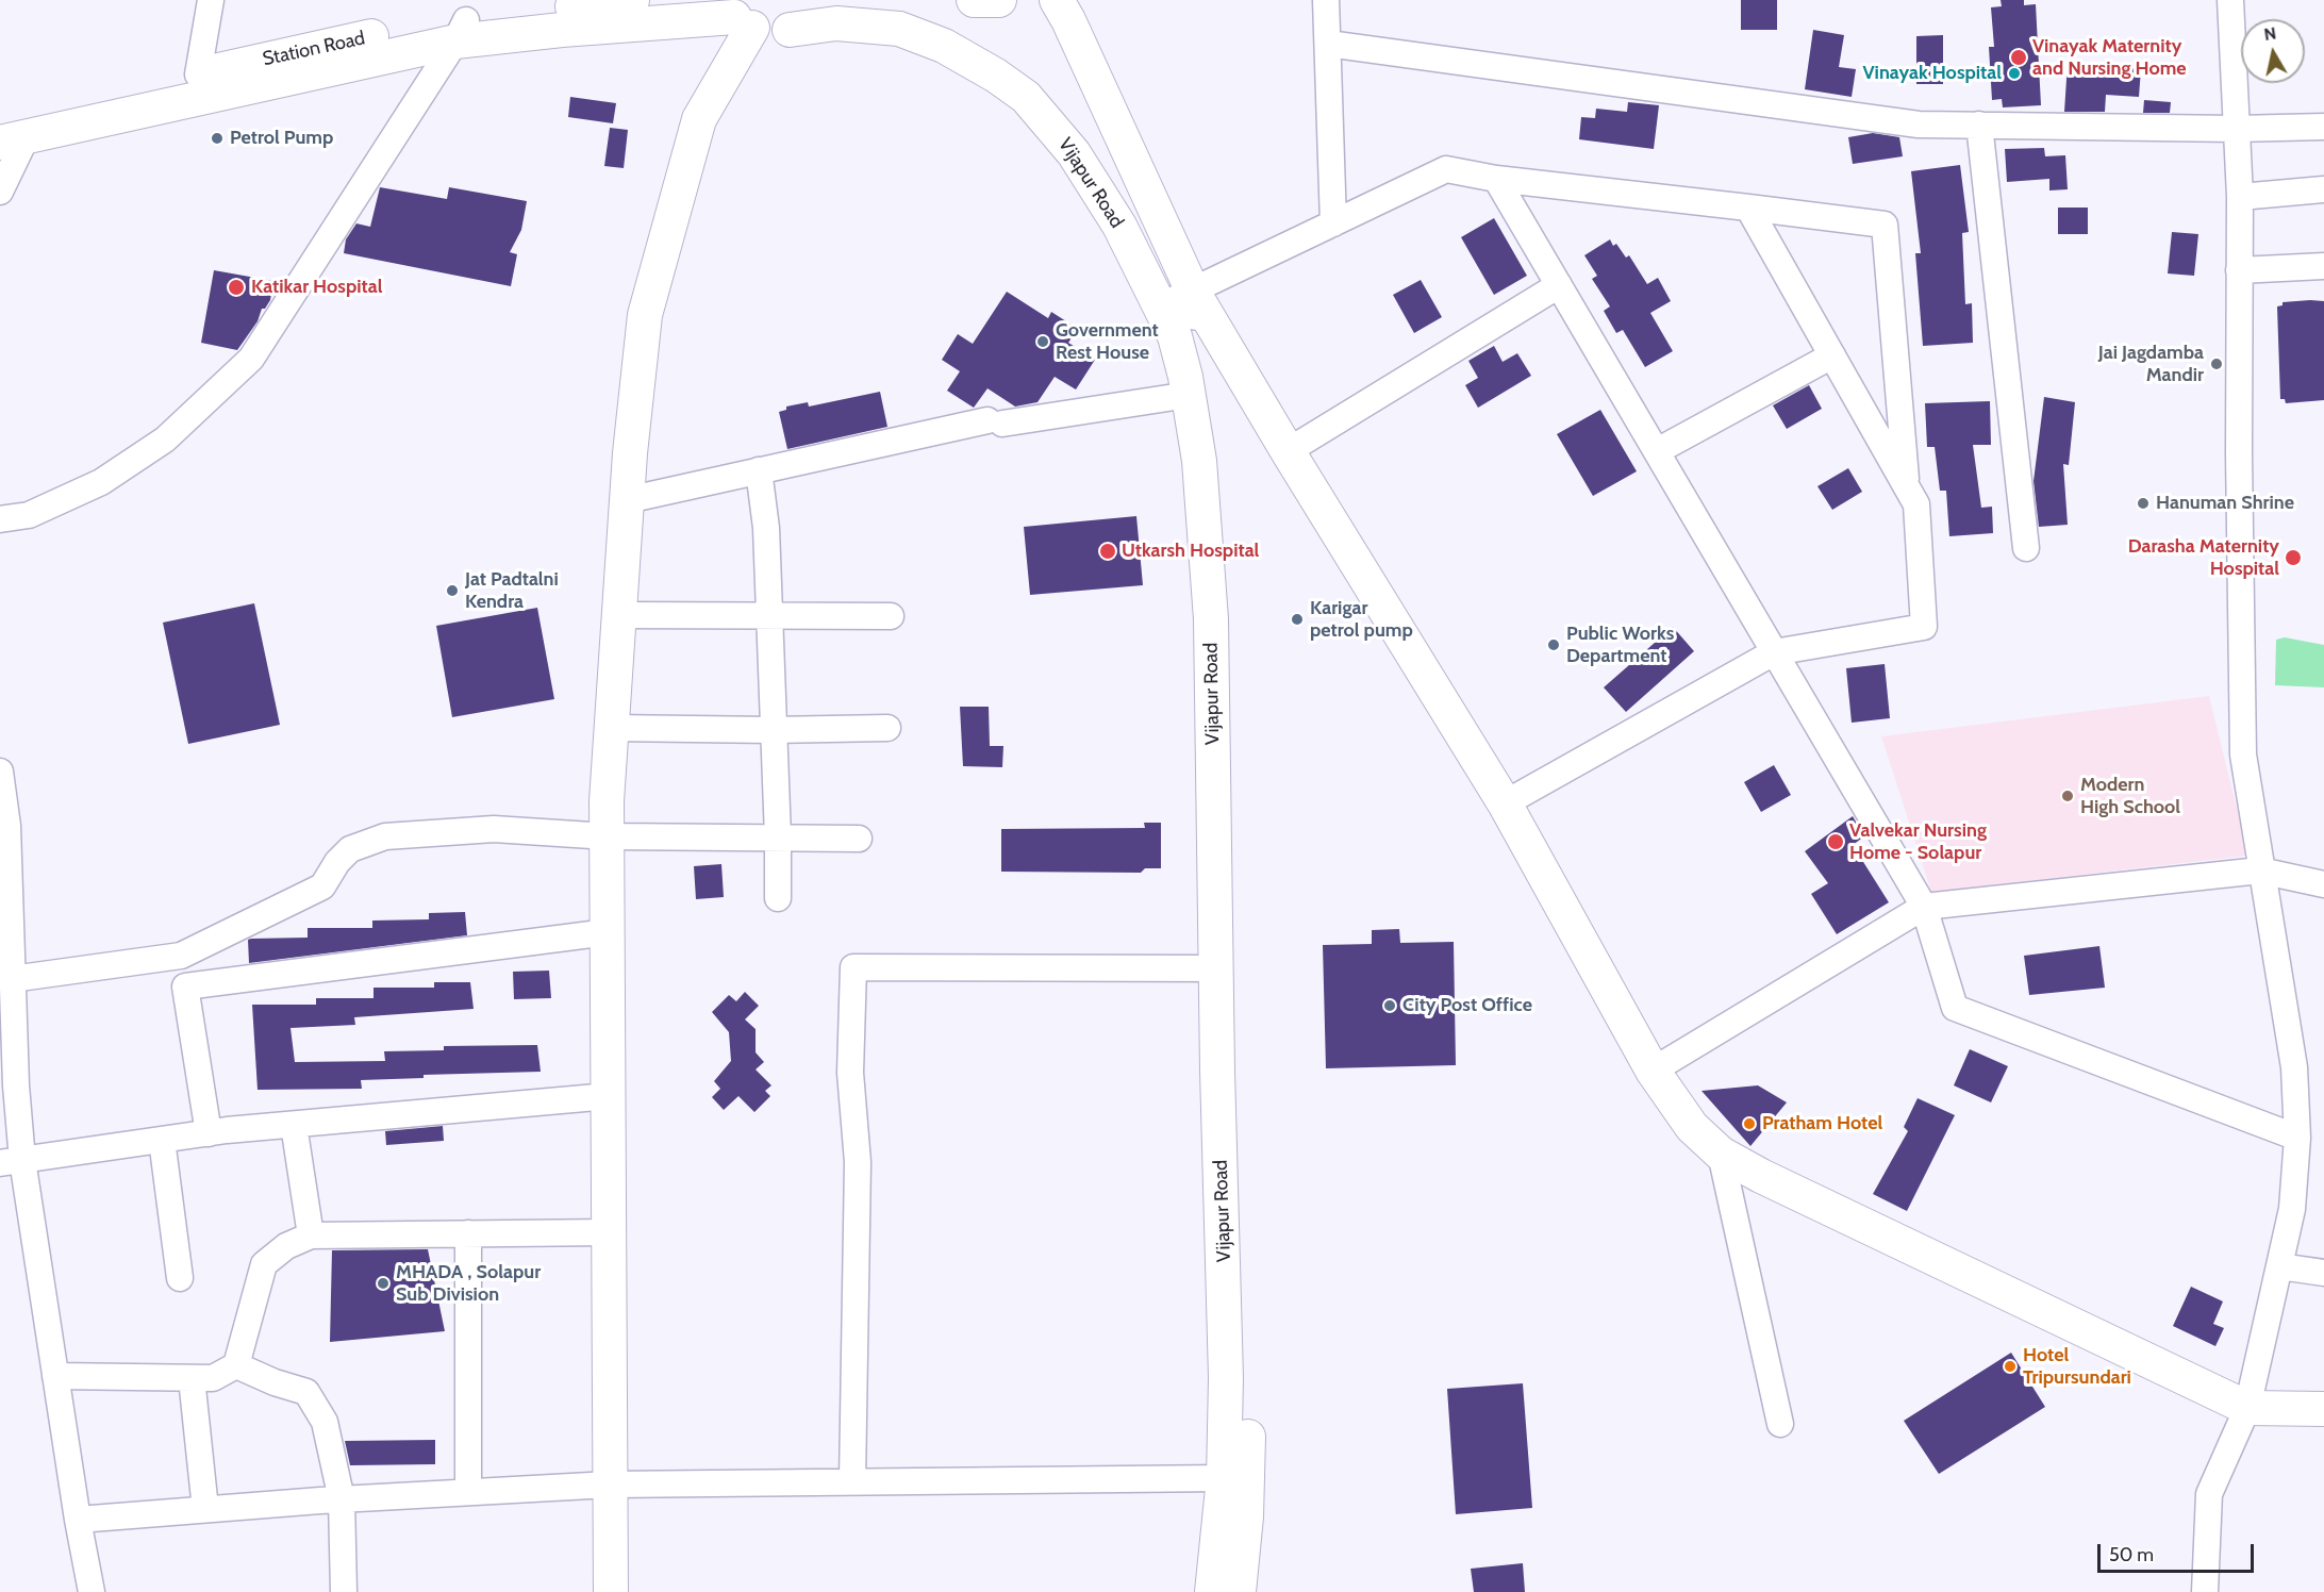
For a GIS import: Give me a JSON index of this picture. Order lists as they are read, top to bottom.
{
  "streets": {
    "main road": ["Station Road", "Vijapur Road"]
  },
  "crossings": [
    ["Station Road", "Vijapur Road"]
  ],
  "places": [
    "Vinayak Maternity and Nursing Home",
    "Vinayak Hospital",
    "Petrol Pump",
    "Katikar Hospital",
    "Government Rest House",
    "Jai Jagdamba Mandir",
    "Hanuman Shrine",
    "Utkarsh Hospital",
    "Darasha Maternity Hospital",
    "Jat Padtalni Kendra",
    "Karigar petrol pump",
    "Public Works Department",
    "Modern High School",
    "Valvekar Nursing Home - Solapur",
    "City Post Office",
    "Pratham Hotel",
    "MHADA , Solapur Sub Division",
    "Hotel Tripursundari"
  ],
  "scale_bar": "50 m",
  "north": "top"
}
